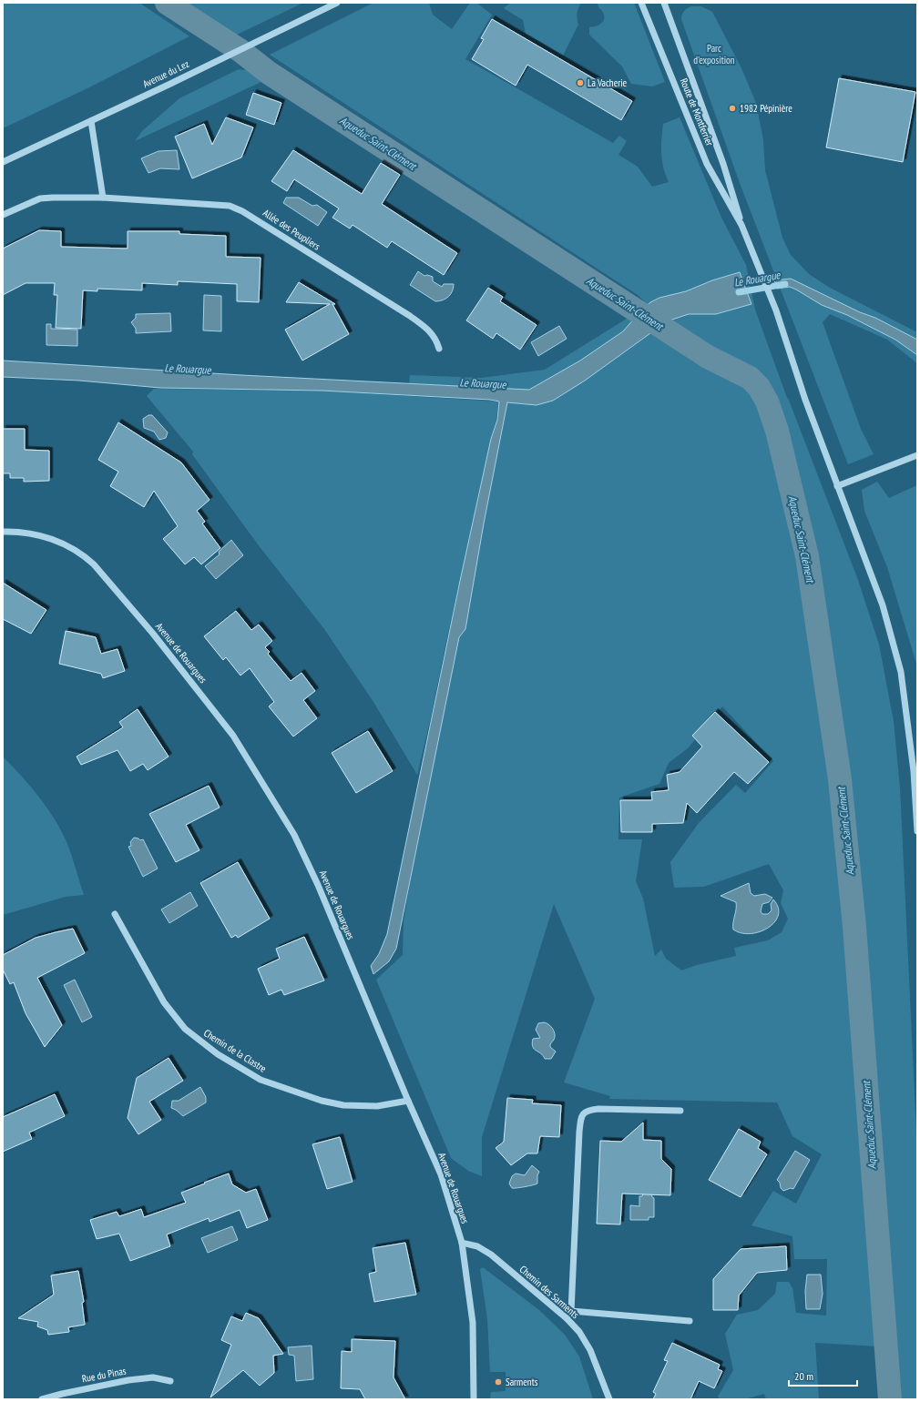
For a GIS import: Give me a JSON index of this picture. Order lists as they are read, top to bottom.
{
  "streets": {
    "street": [
      "Avenue du Lez",
      "Route de Montferrier",
      "Allée des Peupliers",
      "Avenue de Rouargues",
      "Chemin de la Clastre",
      "Chemin des Sarments",
      "Rue du Pinas"
    ]
  },
  "crossings": [
    ["Avenue de Rouargues", "Chemin de la Clastre"],
    ["Avenue de Rouargues", "Chemin des Sarments"]
  ],
  "water": ["Aqueduc Saint-Clément", "Le Rouargue"],
  "parks": ["Parc d'exposition"],
  "places": ["La Vacherie", "1982 Pépinière", "Sarments"],
  "scale_bar": "20 m"
}
